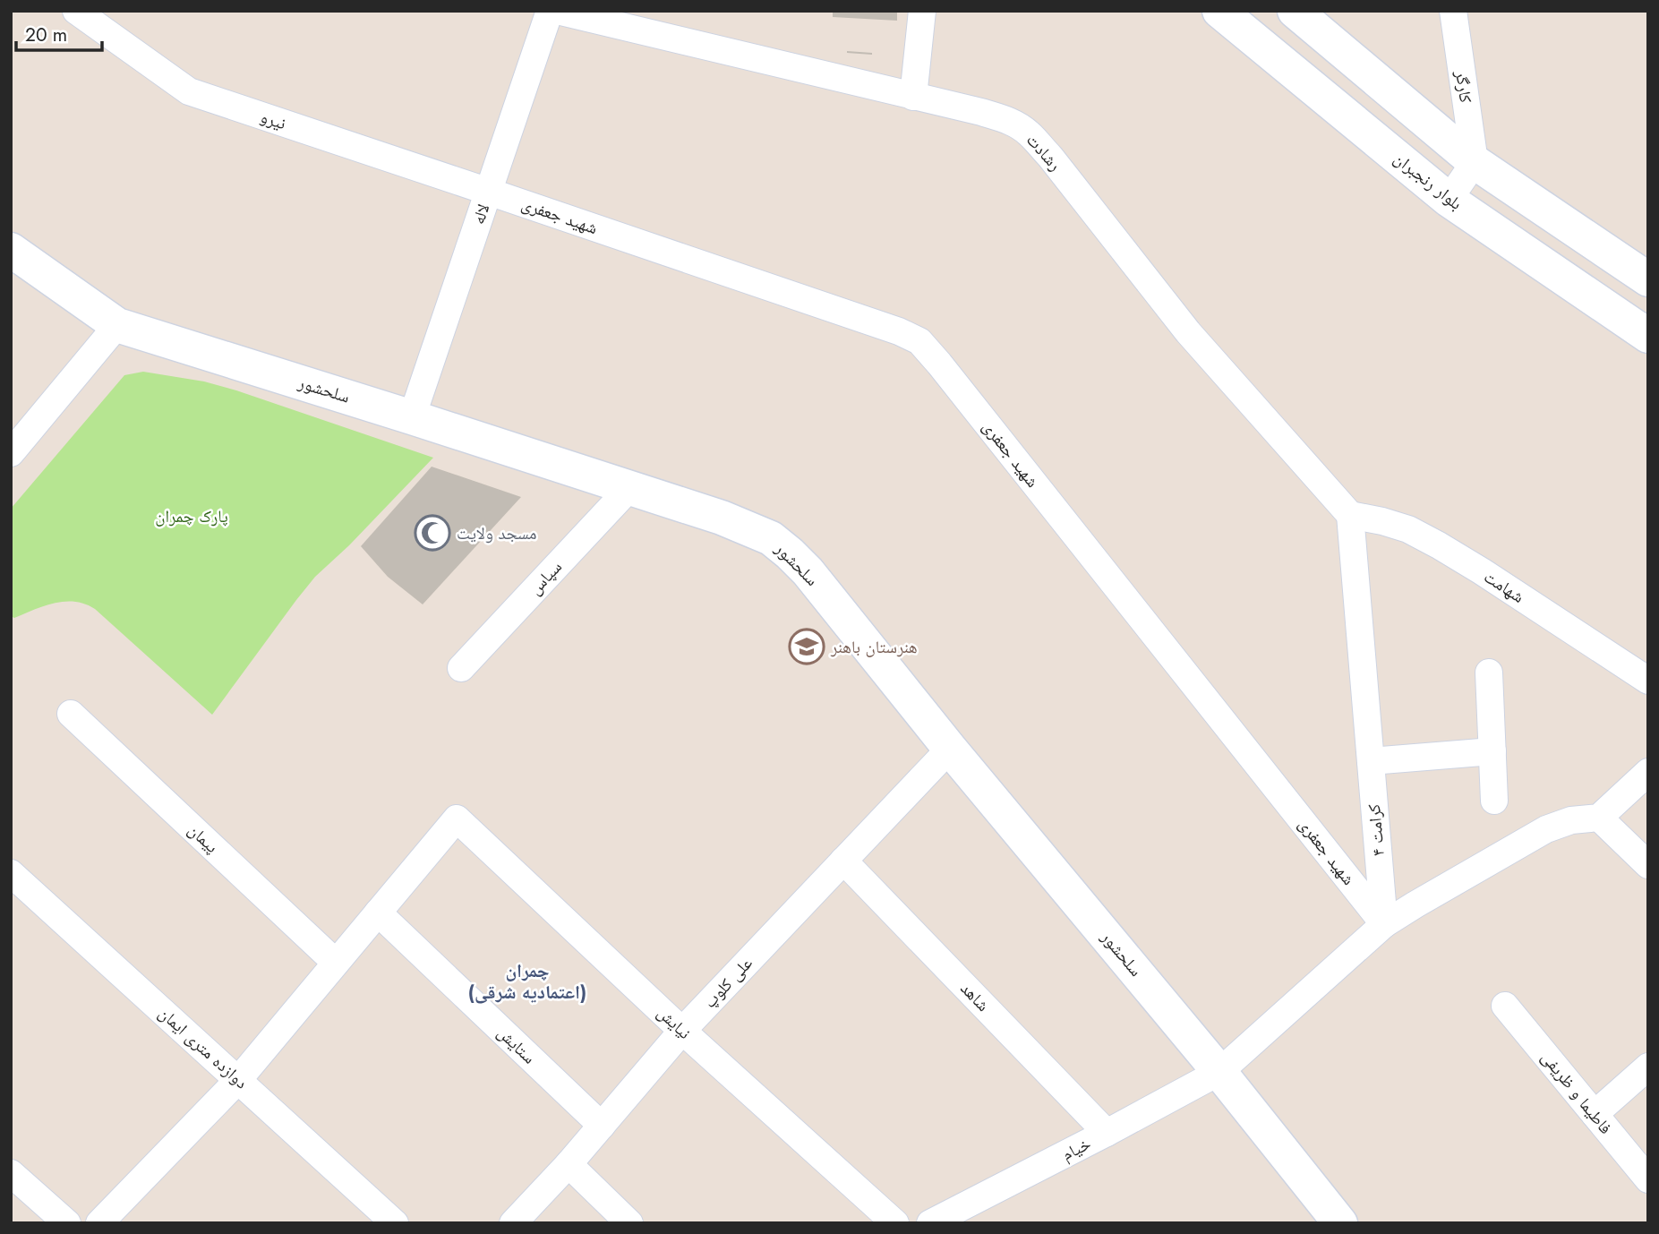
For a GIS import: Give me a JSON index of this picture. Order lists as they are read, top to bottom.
{
  "streets": {
    "street": [
      "کارگر",
      "نیرو",
      "رشادت",
      "بلوار رنجبران",
      "لاله",
      "شهید جعفری",
      "سلحشور",
      "سپاس",
      "شهامت",
      "کرامت ۴",
      "پیمان",
      "علی کلوپ",
      "شاهد",
      "نیایش",
      "ستایش",
      "دوازده متری ایمان",
      "فاطیما و ظریفی",
      "خیام"
    ]
  },
  "crossings": [
    ["نیرو", "لاله"],
    ["نیرو", "شهید جعفری"],
    ["رشادت", "شهامت"],
    ["رشادت", "کرامت ۴"],
    ["لاله", "شهید جعفری"],
    ["لاله", "سلحشور"],
    ["شهید جعفری", "کرامت ۴"],
    ["سلحشور", "سپاس"],
    ["سلحشور", "علی کلوپ"],
    ["سلحشور", "خیام"],
    ["شهامت", "کرامت ۴"],
    ["علی کلوپ", "شاهد"],
    ["علی کلوپ", "نیایش"],
    ["علی کلوپ", "ستایش"],
    ["شاهد", "خیام"],
    ["نیایش", "ستایش"]
  ],
  "districts": ["چمران (اعتمادیه شرقی)"],
  "parks": ["پارک چمران"],
  "places": {
    "mosque": ["مسجد ولایت"],
    "school or university": ["هنرستان باهنر"]
  },
  "scale_bar": "20 m"
}
